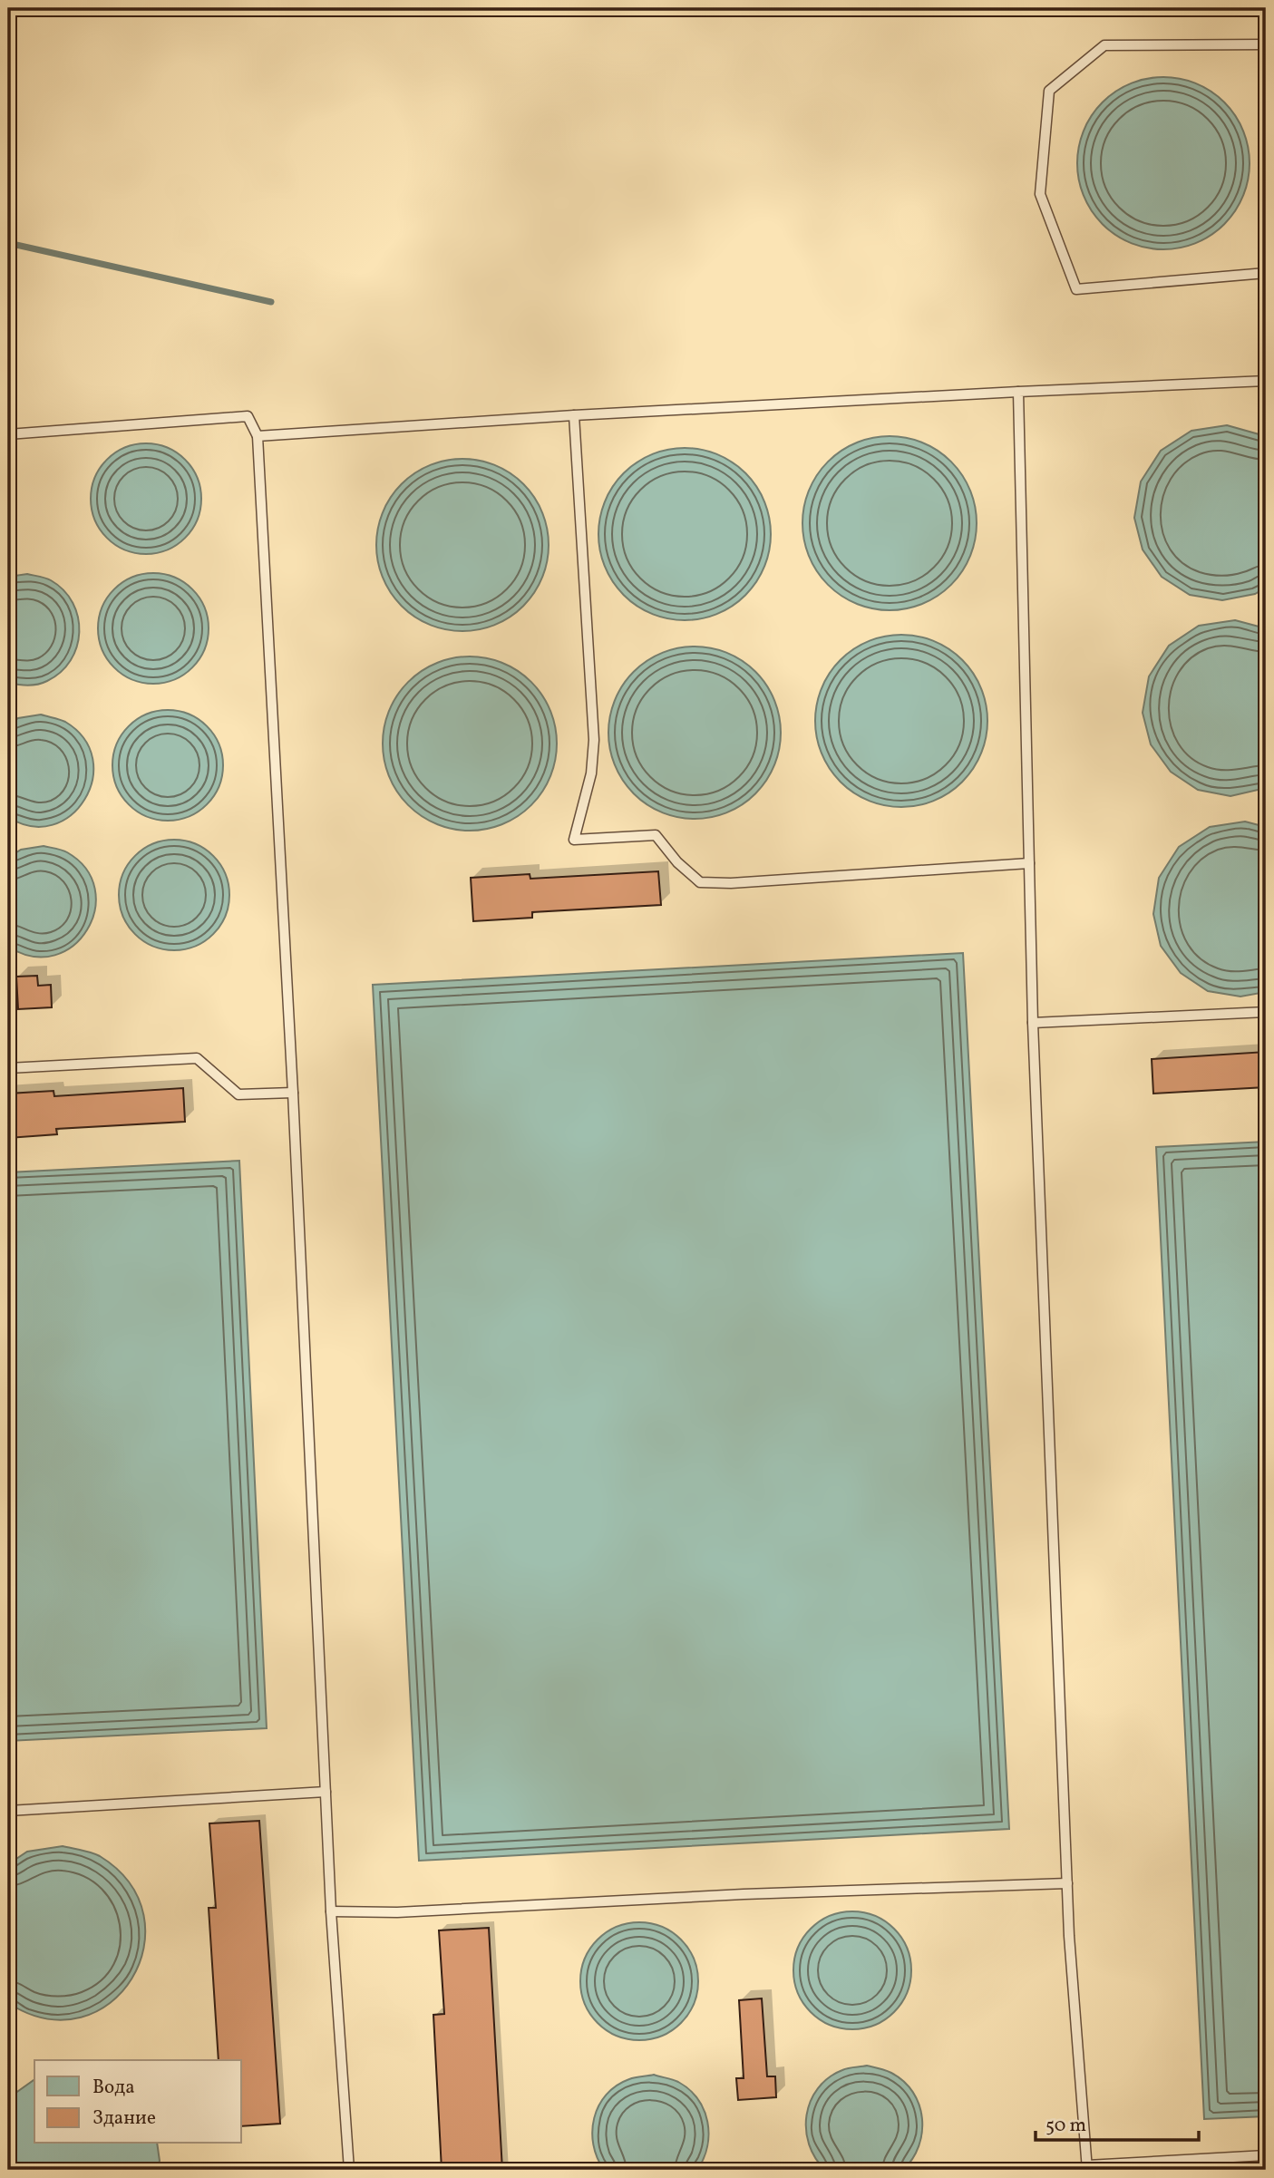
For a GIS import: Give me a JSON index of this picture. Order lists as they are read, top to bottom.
{
  "legend": ["Вода", "Здание"],
  "scale_bar": "50 m"
}
